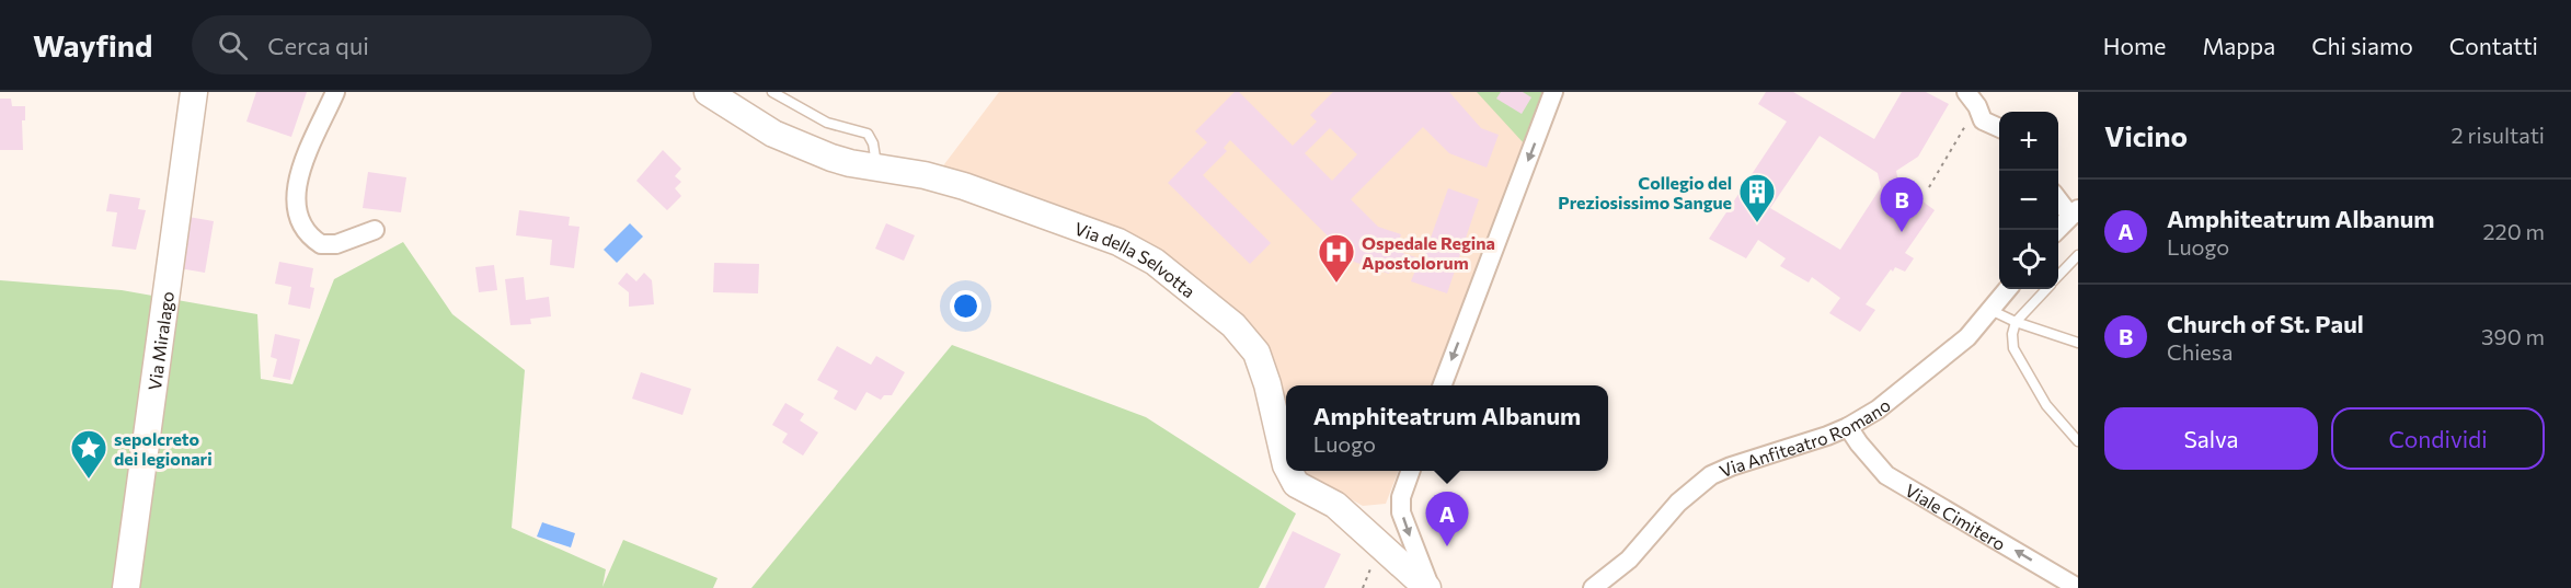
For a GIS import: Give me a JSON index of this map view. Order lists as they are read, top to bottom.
{
  "streets": {
    "street": [
      "Via della Selvotta",
      "Via Miralago",
      "Via Anfiteatro Romano",
      "Viale Cimitero"
    ]
  },
  "crossings": [
    ["Via Anfiteatro Romano", "Viale Cimitero"]
  ],
  "one_way": ["Viale Cimitero"],
  "places": {
    "building": ["Collegio del Preziosissimo Sangue"],
    "hospital": ["Ospedale Regina Apostolorum"],
    "place": ["sepolcreto dei legionari"]
  },
  "page": {
    "header": "Wayfind",
    "search": "Cerca qui",
    "nav": [
      "Home",
      "Mappa",
      "Chi siamo",
      "Contatti"
    ],
    "heading": ["Vicino", "2 risultati"],
    "map_buttons": ["+", "−"],
    "pins": ["B", "A"],
    "list": [
      {
        "mark": "A",
        "name": "Amphiteatrum Albanum",
        "note": "Luogo",
        "value": "220 m"
      },
      {
        "mark": "B",
        "name": "Church of St. Paul",
        "note": "Chiesa",
        "value": "390 m"
      }
    ],
    "popup": ["Amphiteatrum Albanum", "Luogo"],
    "buttons": ["Salva", "Condividi"]
  }
}
